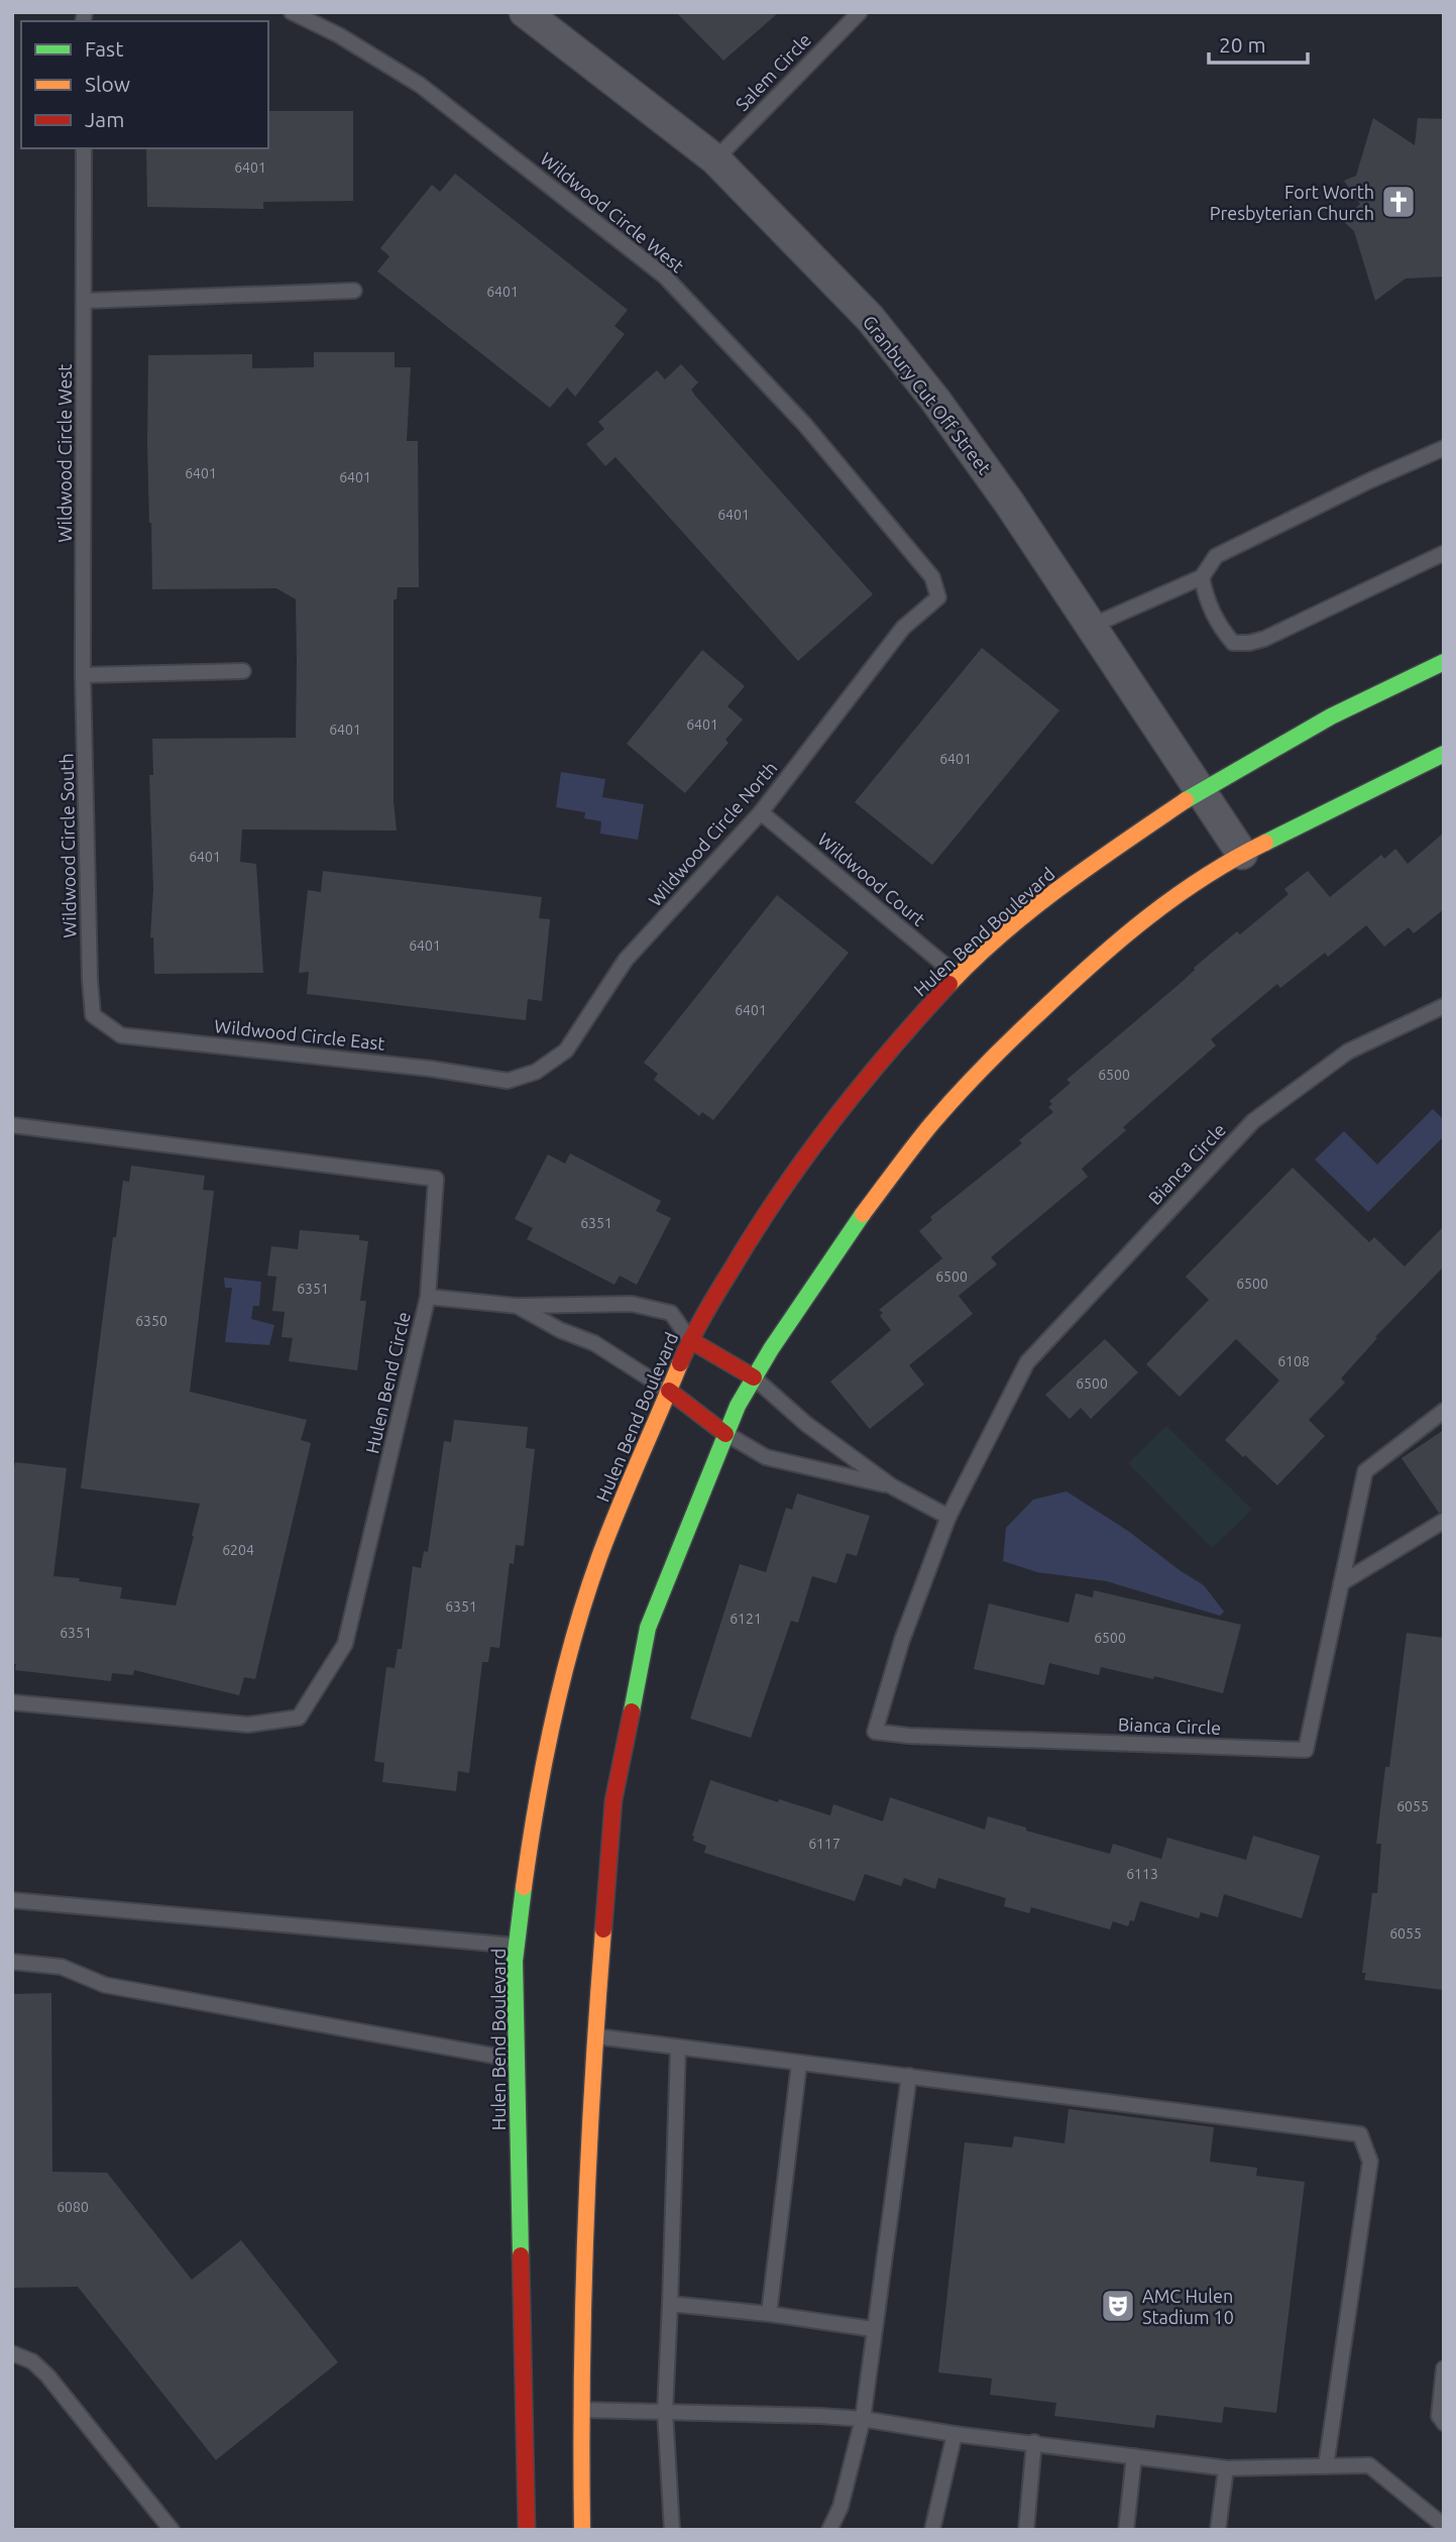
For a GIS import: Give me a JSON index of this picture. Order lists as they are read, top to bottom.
{
  "streets": {
    "street": ["Granbury Cut Off Street", "Hulen Bend Boulevard"],
    "lane": [
      "Salem Circle",
      "Wildwood Circle West",
      "Wildwood Circle North",
      "Wildwood Circle South",
      "Wildwood Court",
      "Wildwood Circle East",
      "Bianca Circle",
      "Hulen Bend Circle"
    ]
  },
  "crossings": [
    ["Salem Circle", "Granbury Cut Off Street"],
    ["Wildwood Circle West", "Wildwood Circle North"],
    ["Wildwood Circle West", "Wildwood Circle South"],
    ["Granbury Cut Off Street", "Hulen Bend Boulevard"],
    ["Wildwood Circle North", "Wildwood Court"],
    ["Wildwood Circle North", "Wildwood Circle East"],
    ["Wildwood Circle South", "Wildwood Circle East"],
    ["Wildwood Court", "Hulen Bend Boulevard"]
  ],
  "places": {
    "church": ["Fort Worth Presbyterian Church"],
    "theatre": ["AMC Hulen Stadium 10"]
  },
  "house_numbers": [
    "6401",
    "6401",
    "6401",
    "6401",
    "6401",
    "6401",
    "6401",
    "6401",
    "6401",
    "6401",
    "6401",
    "6500",
    "6351",
    "6500",
    "6500",
    "6351",
    "6350",
    "6108",
    "6500",
    "6204",
    "6351",
    "6121",
    "6351",
    "6500",
    "6055",
    "6117",
    "6113",
    "6055",
    "6080"
  ],
  "legend": ["Fast", "Slow", "Jam"],
  "scale_bar": "20 m"
}
